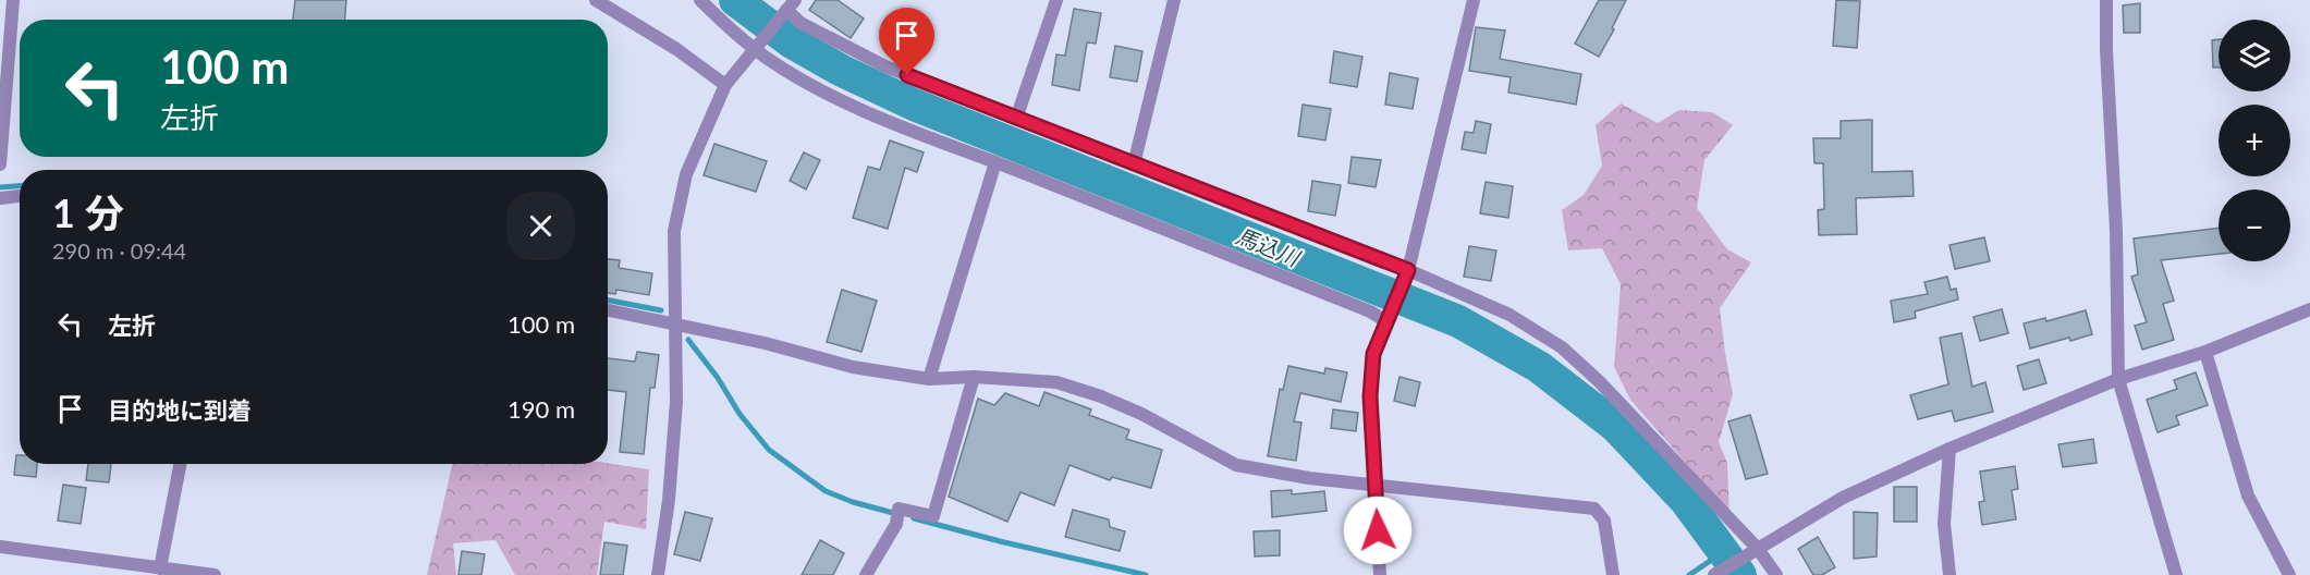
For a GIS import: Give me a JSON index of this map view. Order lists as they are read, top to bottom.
{
  "water": ["馬込川"],
  "page": {
    "map_buttons": ["+", "−"],
    "turn": ["100 m", "左折"],
    "heading": ["1 分", "290 m · 09:44"],
    "list": [
      {
        "name": "左折",
        "value": "100 m"
      },
      {
        "name": "目的地に到着",
        "value": "190 m"
      }
    ]
  }
}
